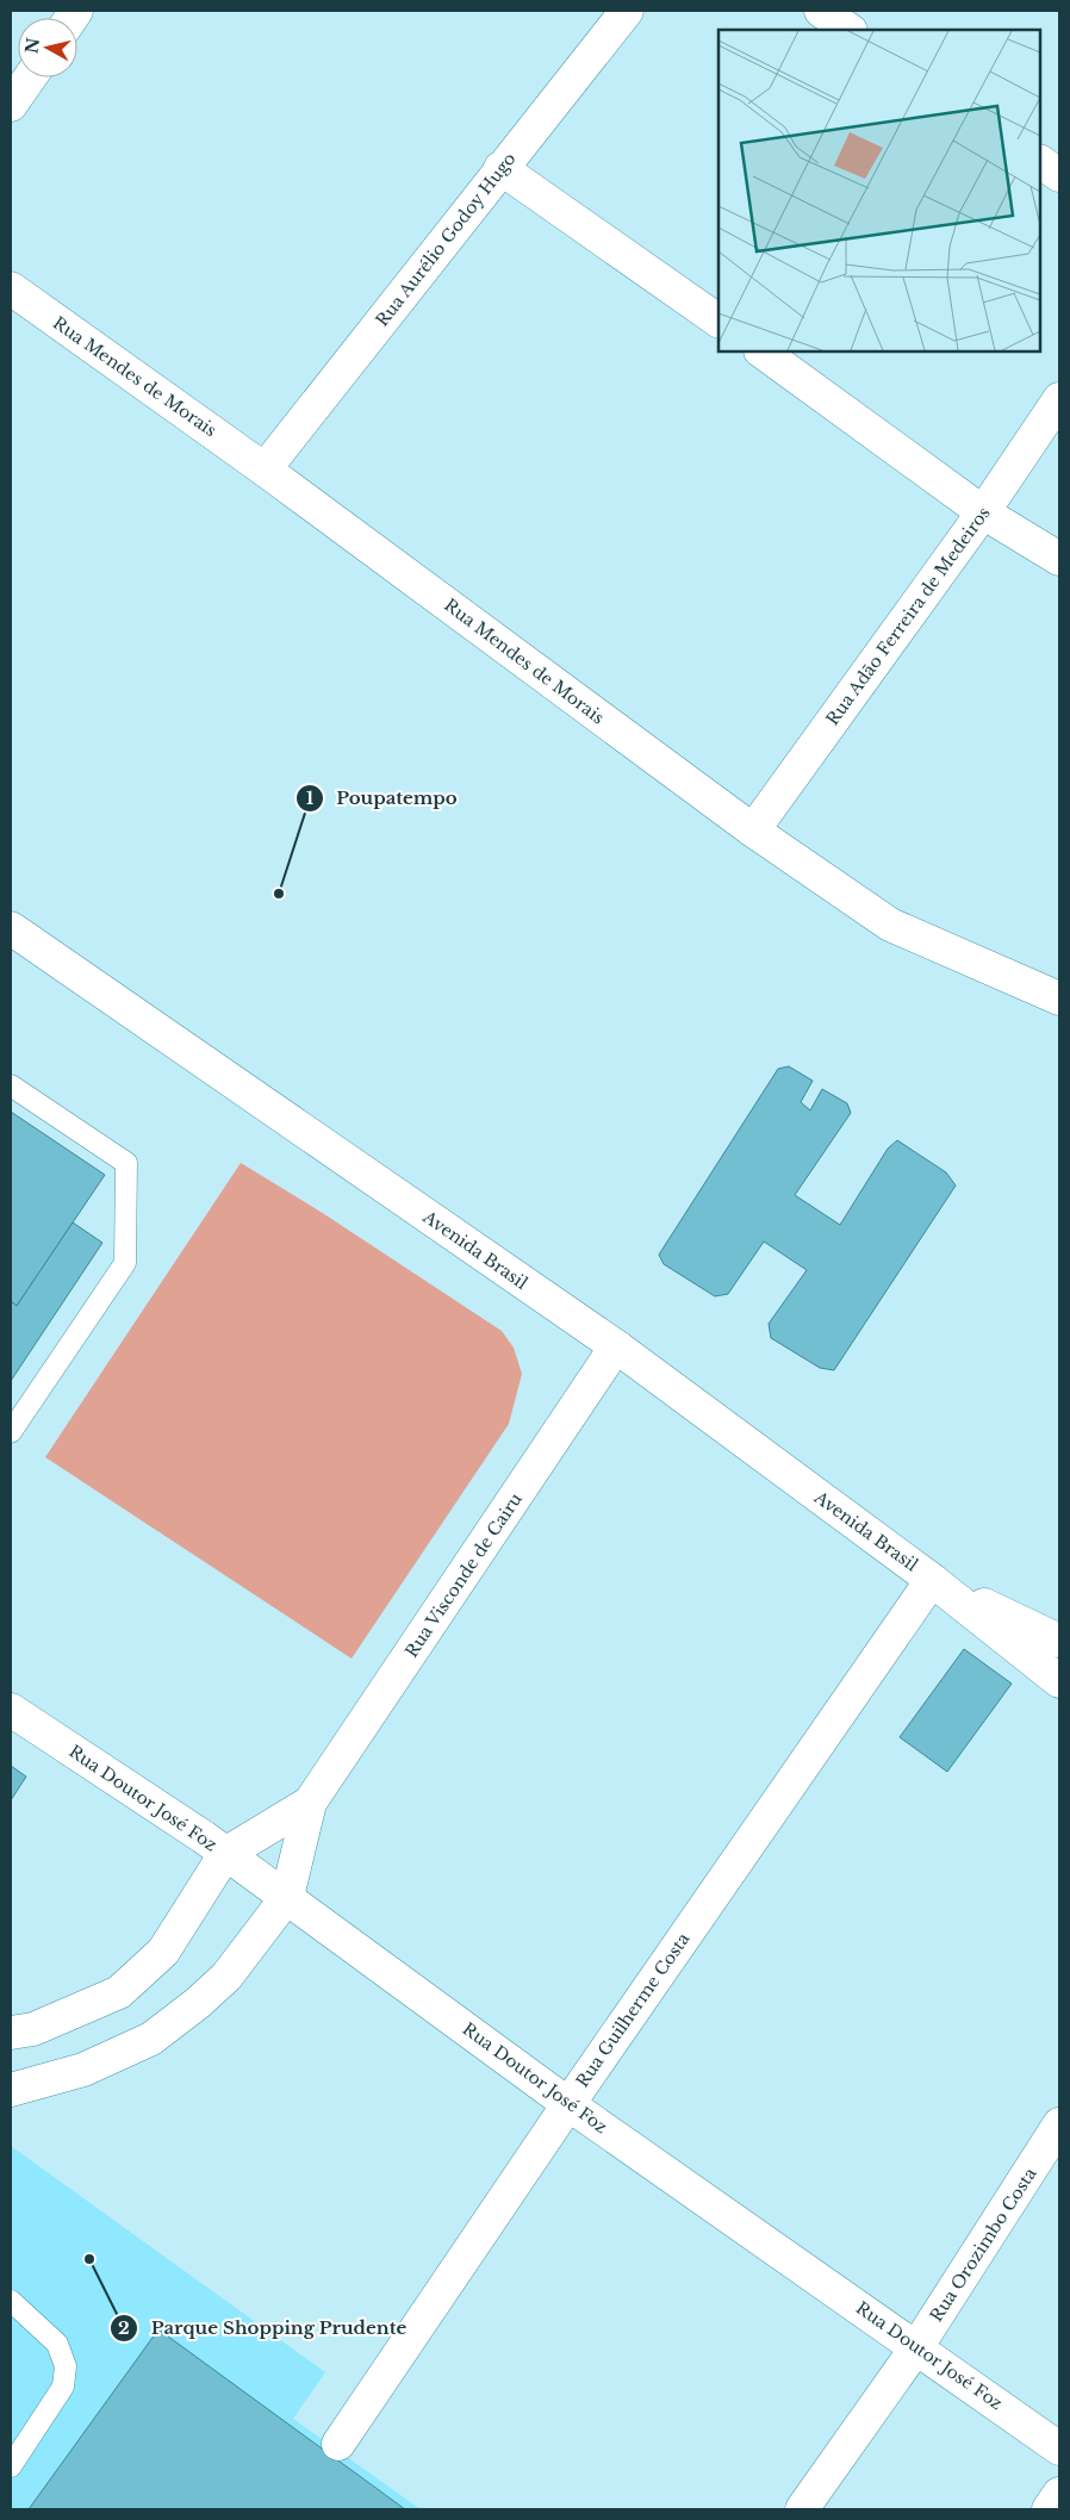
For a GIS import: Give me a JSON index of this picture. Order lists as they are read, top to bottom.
{
  "streets": {
    "street": [
      "Rua Aurélio Godoy Hugo",
      "Rua Mendes de Morais",
      "Rua Adão Ferreira de Medeiros",
      "Avenida Brasil",
      "Rua Visconde de Cairu",
      "Rua Doutor José Foz",
      "Rua Guilherme Costa",
      "Rua Orozimbo Costa"
    ]
  },
  "crossings": [
    ["Rua Aurélio Godoy Hugo", "Rua Mendes de Morais"],
    ["Rua Mendes de Morais", "Rua Adão Ferreira de Medeiros"],
    ["Avenida Brasil", "Rua Visconde de Cairu"],
    ["Avenida Brasil", "Rua Guilherme Costa"],
    ["Rua Visconde de Cairu", "Rua Doutor José Foz"],
    ["Rua Doutor José Foz", "Rua Guilherme Costa"],
    ["Rua Doutor José Foz", "Rua Orozimbo Costa"]
  ],
  "places": ["Poupatempo", "Parque Shopping Prudente"],
  "north": "left"
}
